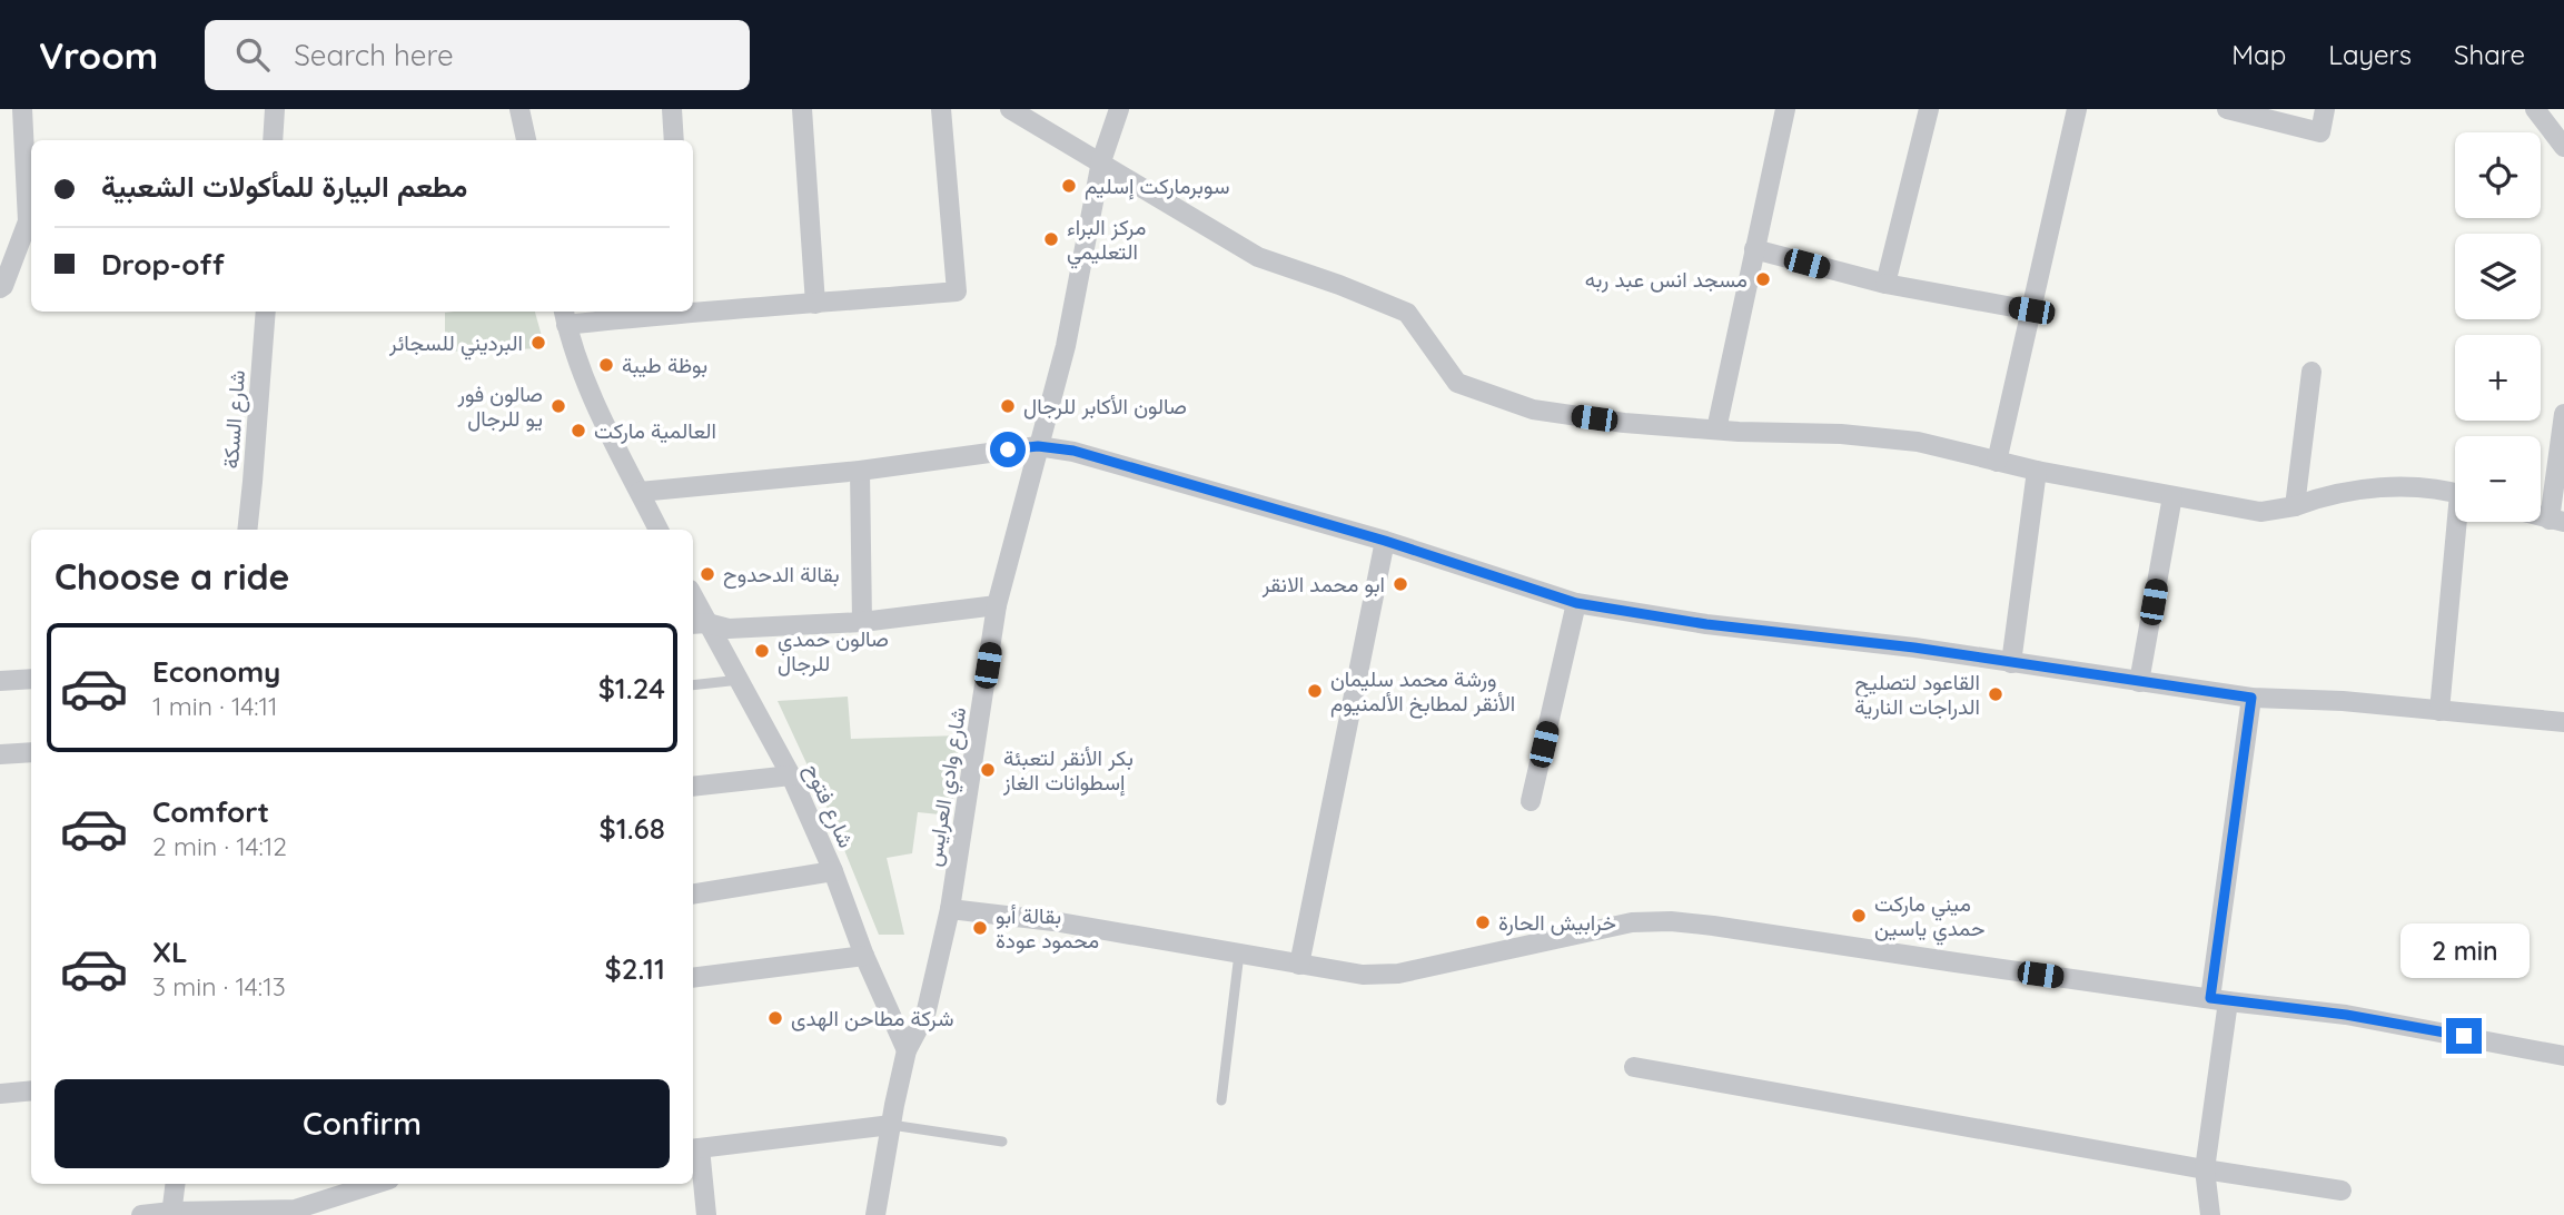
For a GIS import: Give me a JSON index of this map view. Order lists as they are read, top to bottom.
{
  "streets": {
    "street": ["شارع السكة", "شارع وادي العرايس", "شارع فتوح"]
  },
  "crossings": [
    ["شارع وادي العرايس", "شارع فتوح"]
  ],
  "places": [
    "سوبرماركت إسليم",
    "مركز البراء التعليمي",
    "مسجد انس عبد ربه",
    "البرديني للسجائر",
    "بوظة طيبة",
    "صالون فور يو للرجال",
    "صالون الأكابر للرجال",
    "العالمية ماركت",
    "بقالة الدحدوح",
    "ابو محمد الانقر",
    "صالون حمدي للرجال",
    "ورشة محمد سليمان الأنقر لمطابخ الألمنيوم",
    "القاعود لتصليح الدراجات النارية",
    "بكر الأنقر لتعبئة إسطوانات الغاز",
    "ميني ماركت حمدي ياسين",
    "خرابيش الحارة",
    "بقالة أبو محمود عودة",
    "شركة مطاحن الهدى"
  ],
  "page": {
    "header": "Vroom",
    "search": "Search here",
    "nav": ["Map", "Layers", "Share"],
    "map_buttons": ["+", "−"],
    "banner": ["مطعم البيارة للمأكولات الشعبية", "Drop-off"],
    "heading": "Choose a ride",
    "list": [
      {
        "name": "Economy",
        "note": "1 min · 14:11",
        "value": "$1.24"
      },
      {
        "name": "Comfort",
        "note": "2 min · 14:12",
        "value": "$1.68"
      },
      {
        "name": "XL",
        "note": "3 min · 14:13",
        "value": "$2.11"
      }
    ],
    "bubble": "2 min",
    "buttons": "Confirm"
  }
}
